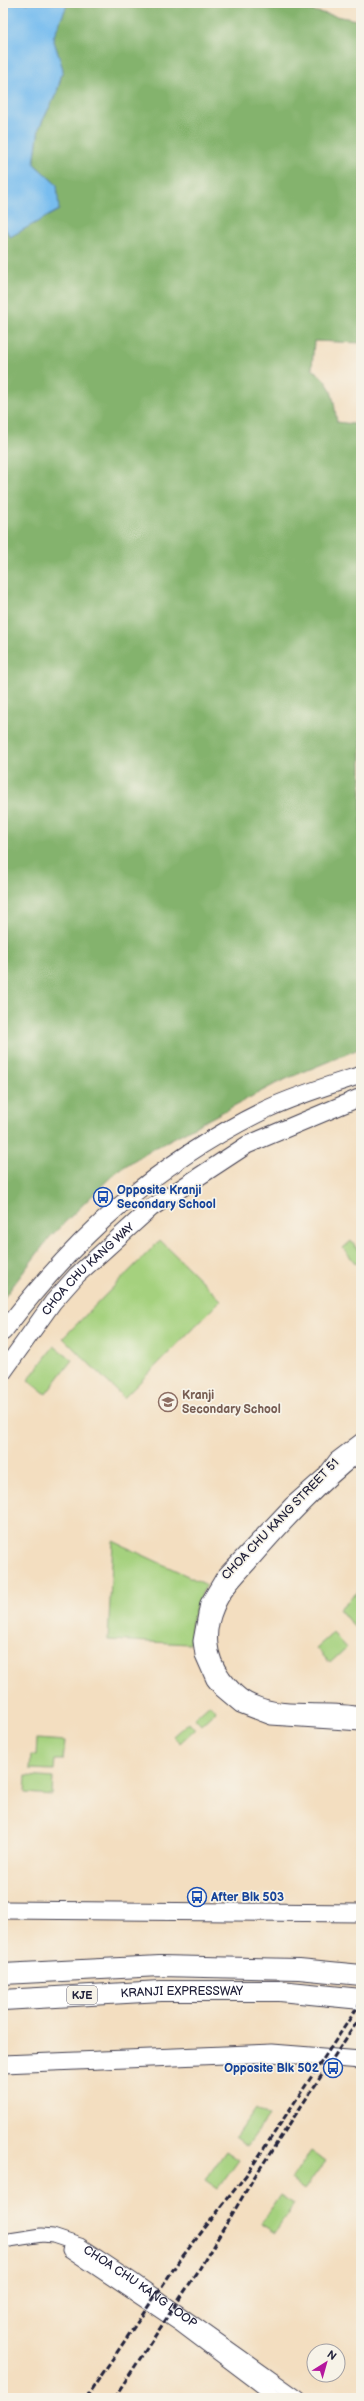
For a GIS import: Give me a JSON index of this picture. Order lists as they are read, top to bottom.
{
  "streets": {
    "highway": ["KRANJI EXPRESSWAY", "KJE"],
    "main road": ["CHOA CHU KANG WAY"],
    "street": ["CHOA CHU KANG STREET 51", "CHOA CHU KANG LOOP"]
  },
  "places": {
    "bus stop": ["Opposite Kranji Secondary School", "After Blk 503", "Opposite Blk 502"],
    "school or university": ["Kranji Secondary School"]
  },
  "north": "top right"
}
